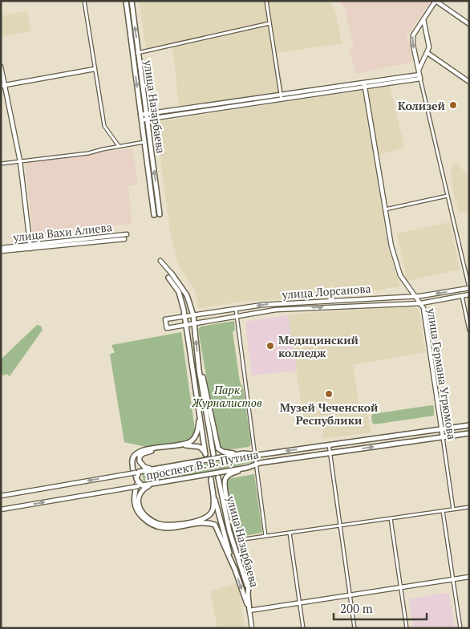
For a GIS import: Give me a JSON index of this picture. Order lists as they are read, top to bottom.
{
  "streets": {
    "main road": ["улица Назарбаева", "проспект В. В. Путина"],
    "street": ["улица Вахи Алиева", "улица Лорсанова", "улица Германа Угрюмова"]
  },
  "crossings": [
    ["улица Назарбаева", "проспект В. В. Путина"],
    ["улица Лорсанова", "улица Германа Угрюмова"],
    ["улица Германа Угрюмова", "проспект В. В. Путина"]
  ],
  "parks": ["Парк Журналистов"],
  "places": ["Колизей", "Медицинский колледж", "Музей Чеченской Республики"],
  "scale_bar": "200 m"
}
